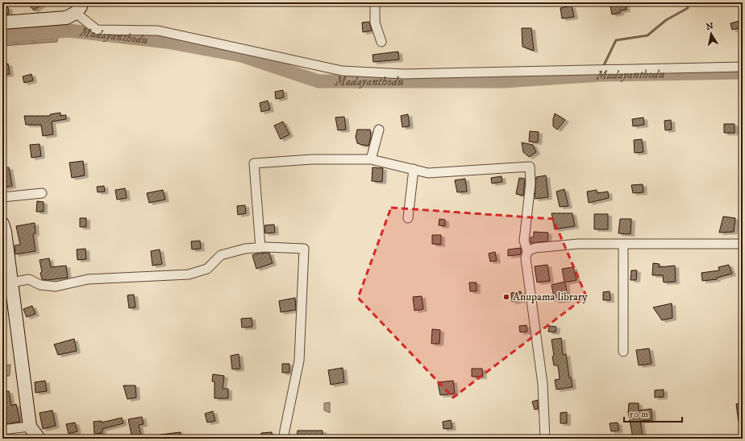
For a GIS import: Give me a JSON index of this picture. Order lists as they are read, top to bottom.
{
  "water": ["Madayanthodu"],
  "places": ["Anupama library"],
  "scale_bar": "50 m",
  "north": "top"
}
